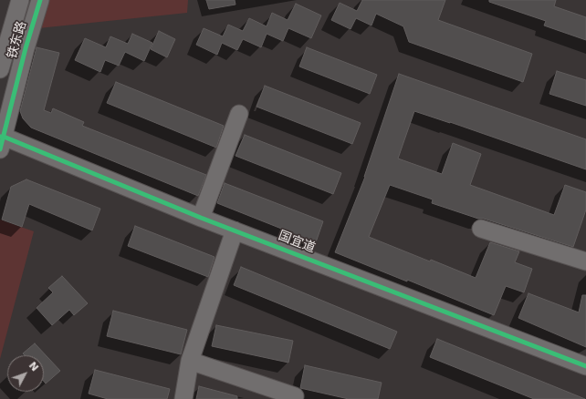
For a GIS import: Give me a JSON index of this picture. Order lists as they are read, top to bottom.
{
  "streets": {
    "street": ["铁东路", "国宜道"]
  },
  "crossings": [
    ["铁东路", "国宜道"]
  ],
  "north": "top right"
}
